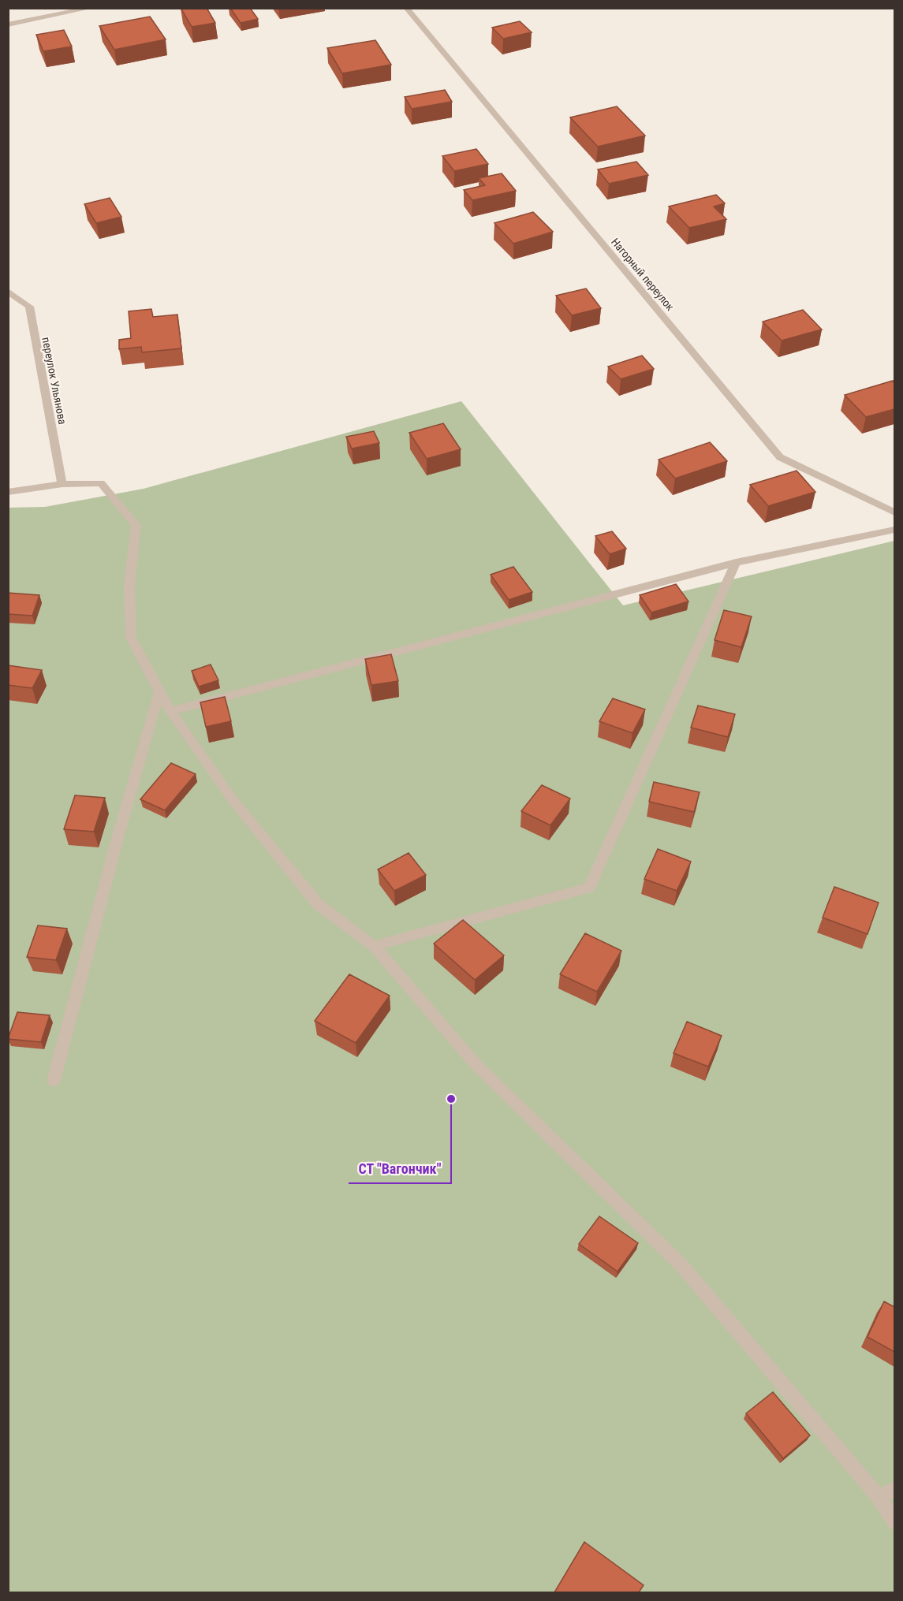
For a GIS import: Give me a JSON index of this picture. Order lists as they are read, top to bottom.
{
  "streets": {
    "street": ["Нагорный переулок", "переулок Ульянова"]
  },
  "places": ["СТ \"Вагончик\""]
}
